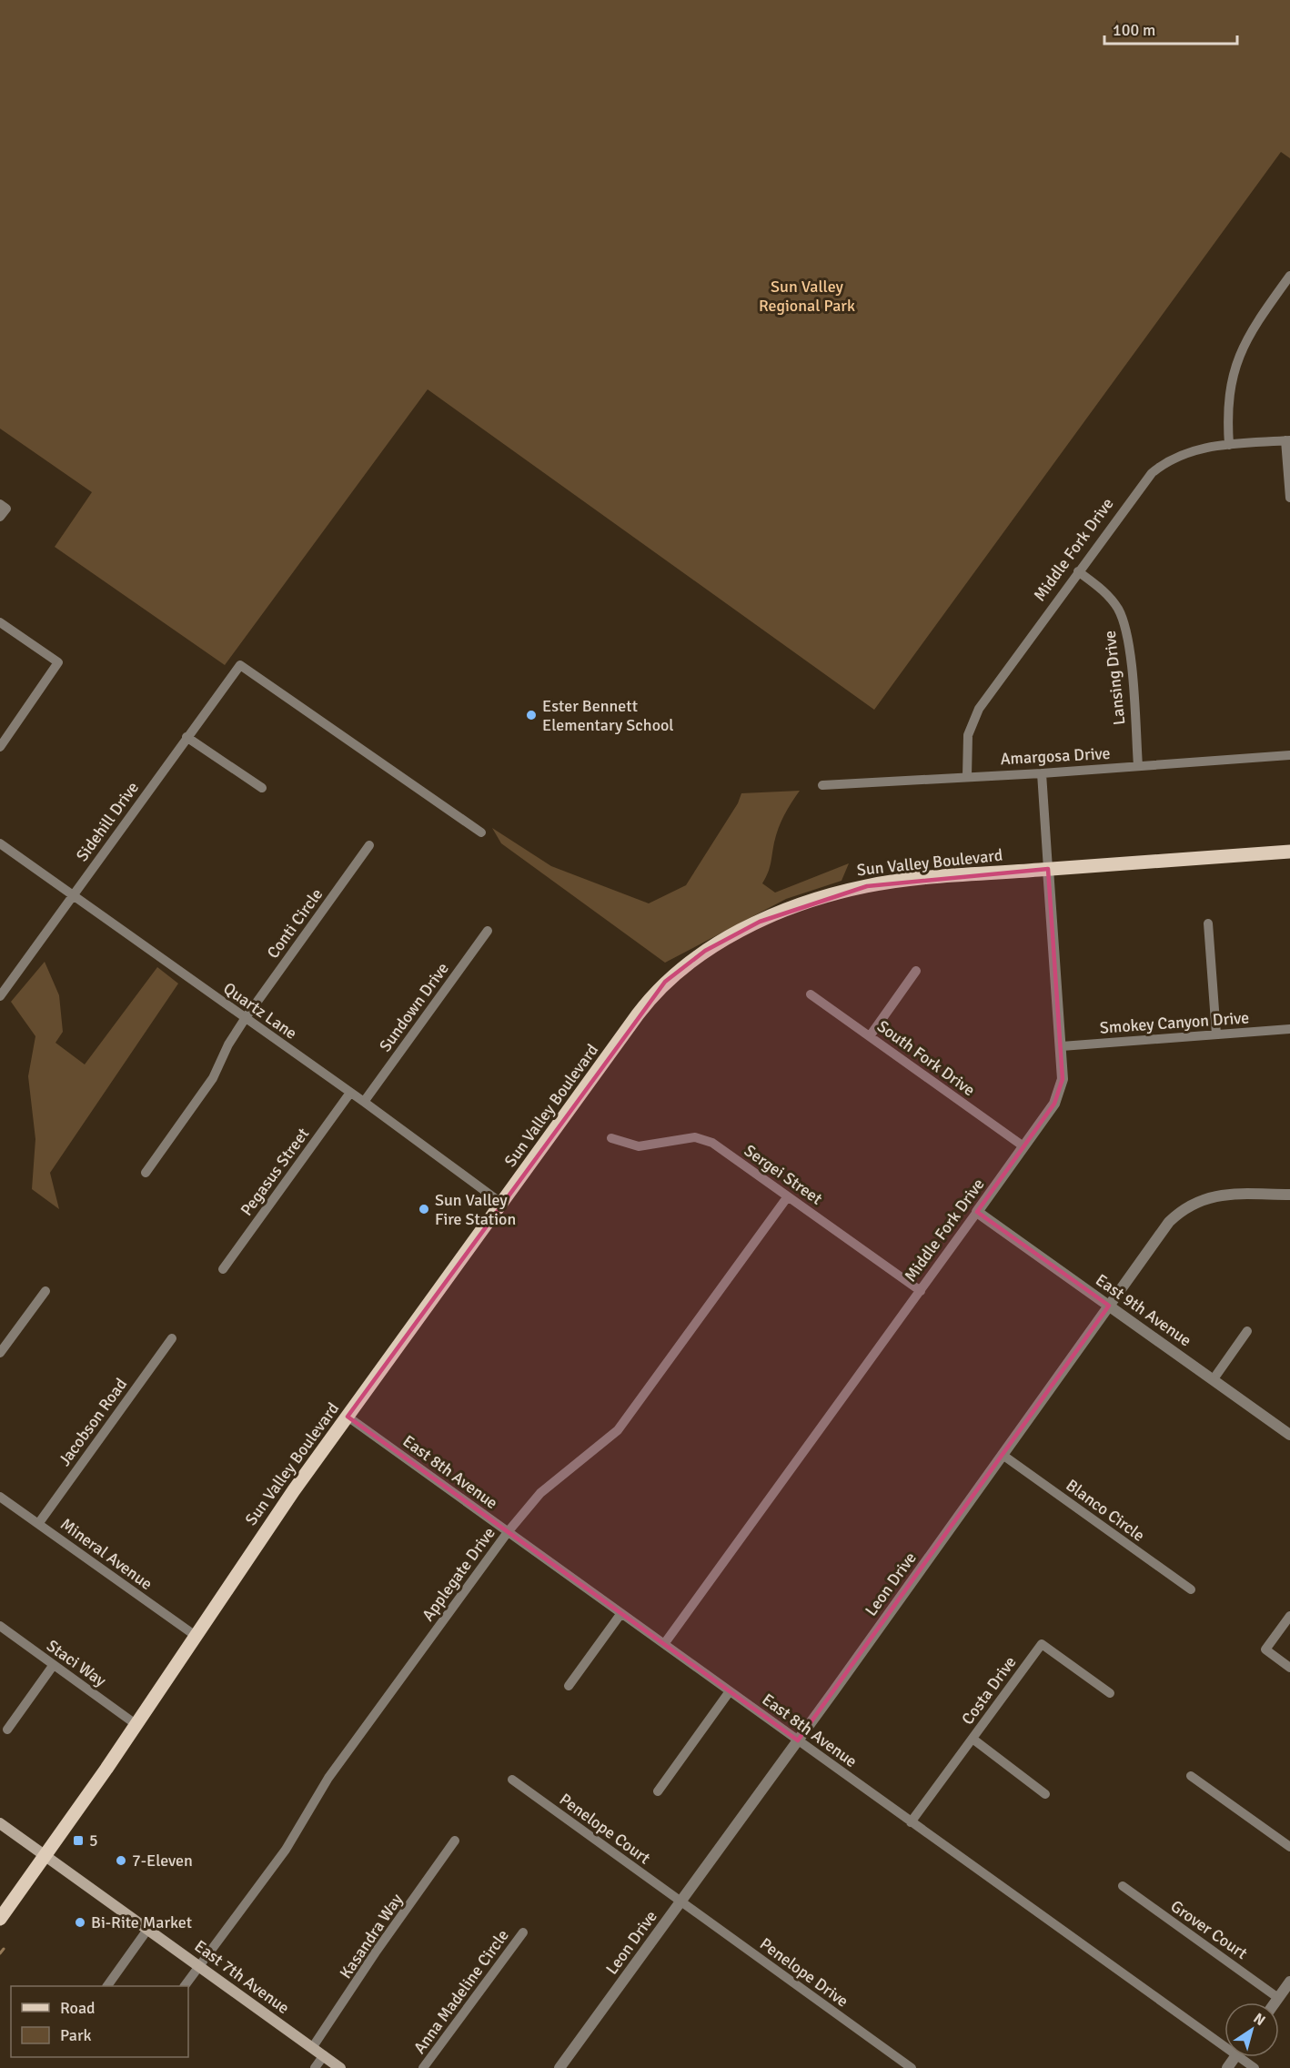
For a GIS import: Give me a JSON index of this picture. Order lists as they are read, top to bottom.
{
  "streets": {
    "main road": ["Sun Valley Boulevard", "East 7th Avenue"],
    "street": [
      "Middle Fork Drive",
      "Lansing Drive",
      "Amargosa Drive",
      "Sidehill Drive",
      "Conti Circle",
      "Sundown Drive",
      "Quartz Lane",
      "Smokey Canyon Drive",
      "South Fork Drive",
      "Pegasus Street",
      "Sergei Street",
      "East 9th Avenue",
      "Jacobson Road",
      "East 8th Avenue",
      "Blanco Circle",
      "Mineral Avenue",
      "Applegate Drive",
      "Leon Drive",
      "Staci Way",
      "Costa Drive",
      "Penelope Court",
      "Grover Court",
      "Kasandra Way",
      "Penelope Drive",
      "Anna Madeline Circle"
    ]
  },
  "crossings": [
    ["Middle Fork Drive", "Lansing Drive"],
    ["Middle Fork Drive", "Amargosa Drive"],
    ["Middle Fork Drive", "Sun Valley Boulevard"],
    ["Middle Fork Drive", "Smokey Canyon Drive"],
    ["Middle Fork Drive", "South Fork Drive"],
    ["Middle Fork Drive", "Sergei Street"],
    ["Middle Fork Drive", "East 9th Avenue"],
    ["Middle Fork Drive", "East 8th Avenue"],
    ["Lansing Drive", "Amargosa Drive"],
    ["Sidehill Drive", "Quartz Lane"],
    ["Sun Valley Boulevard", "Quartz Lane"],
    ["Sun Valley Boulevard", "East 8th Avenue"],
    ["Sun Valley Boulevard", "Mineral Avenue"],
    ["Sun Valley Boulevard", "Staci Way"],
    ["Sun Valley Boulevard", "East 7th Avenue"],
    ["Conti Circle", "Quartz Lane"],
    ["Sundown Drive", "Quartz Lane"],
    ["Quartz Lane", "Pegasus Street"],
    ["Sergei Street", "Applegate Drive"],
    ["East 9th Avenue", "Leon Drive"],
    ["Jacobson Road", "Mineral Avenue"],
    ["East 8th Avenue", "Applegate Drive"],
    ["East 8th Avenue", "Leon Drive"],
    ["East 8th Avenue", "Costa Drive"],
    ["Blanco Circle", "Leon Drive"],
    ["Applegate Drive", "East 7th Avenue"],
    ["Leon Drive", "Penelope Court"],
    ["Leon Drive", "Penelope Drive"],
    ["Penelope Court", "Penelope Drive"],
    ["Kasandra Way", "East 7th Avenue"]
  ],
  "parks": ["Sun Valley Regional Park"],
  "places": {
    "other": [
      "Ester Bennett Elementary School",
      "Sun Valley Fire Station",
      "7-Eleven",
      "Bi-Rite Market"
    ],
    "transit": ["5"]
  },
  "legend": ["Road", "Park"],
  "scale_bar": "100 m",
  "north": "top right"
}
